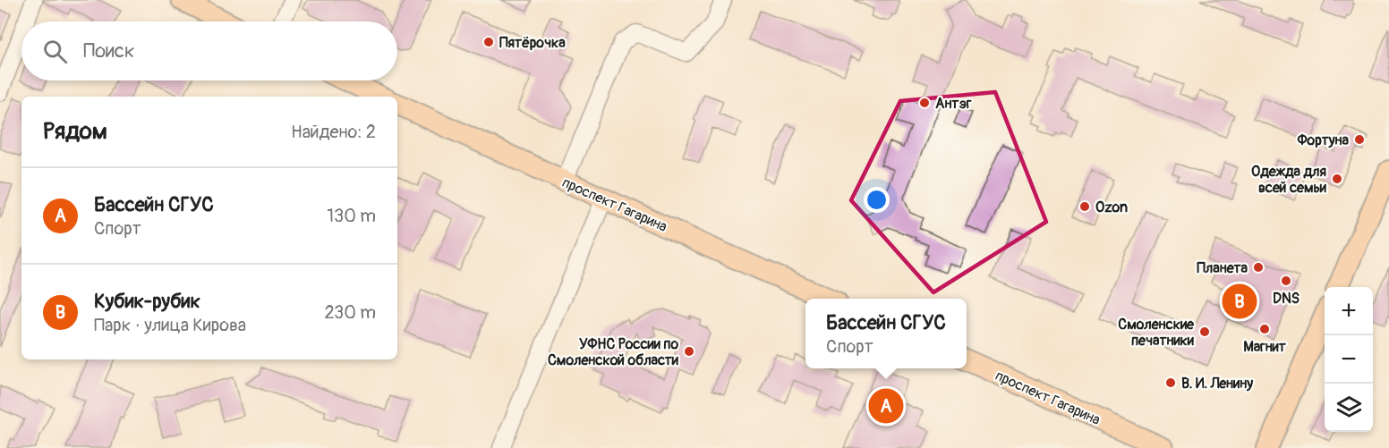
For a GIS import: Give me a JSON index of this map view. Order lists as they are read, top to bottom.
{
  "streets": {
    "main road": ["проспект Гагарина"]
  },
  "places": [
    "Пятёрочка",
    "Антэг",
    "Фортуна",
    "Одежда для всей семьи",
    "Ozon",
    "Планета",
    "DNS",
    "Магнит",
    "Смоленские печатники",
    "УФНС России по Смоленской области",
    "В. И. Ленину"
  ],
  "page": {
    "search": "Поиск",
    "heading": ["Рядом", "Найдено: 2"],
    "list": [
      {
        "mark": "A",
        "name": "Бассейн СГУС",
        "note": "Спорт",
        "value": "130 m"
      },
      {
        "mark": "B",
        "name": "Кубик-рубик",
        "note": "Парк · улица Кирова",
        "value": "230 m"
      }
    ],
    "pins": ["B", "A"],
    "map_buttons": ["+", "−"],
    "popup": ["Бассейн СГУС", "Спорт"]
  }
}
